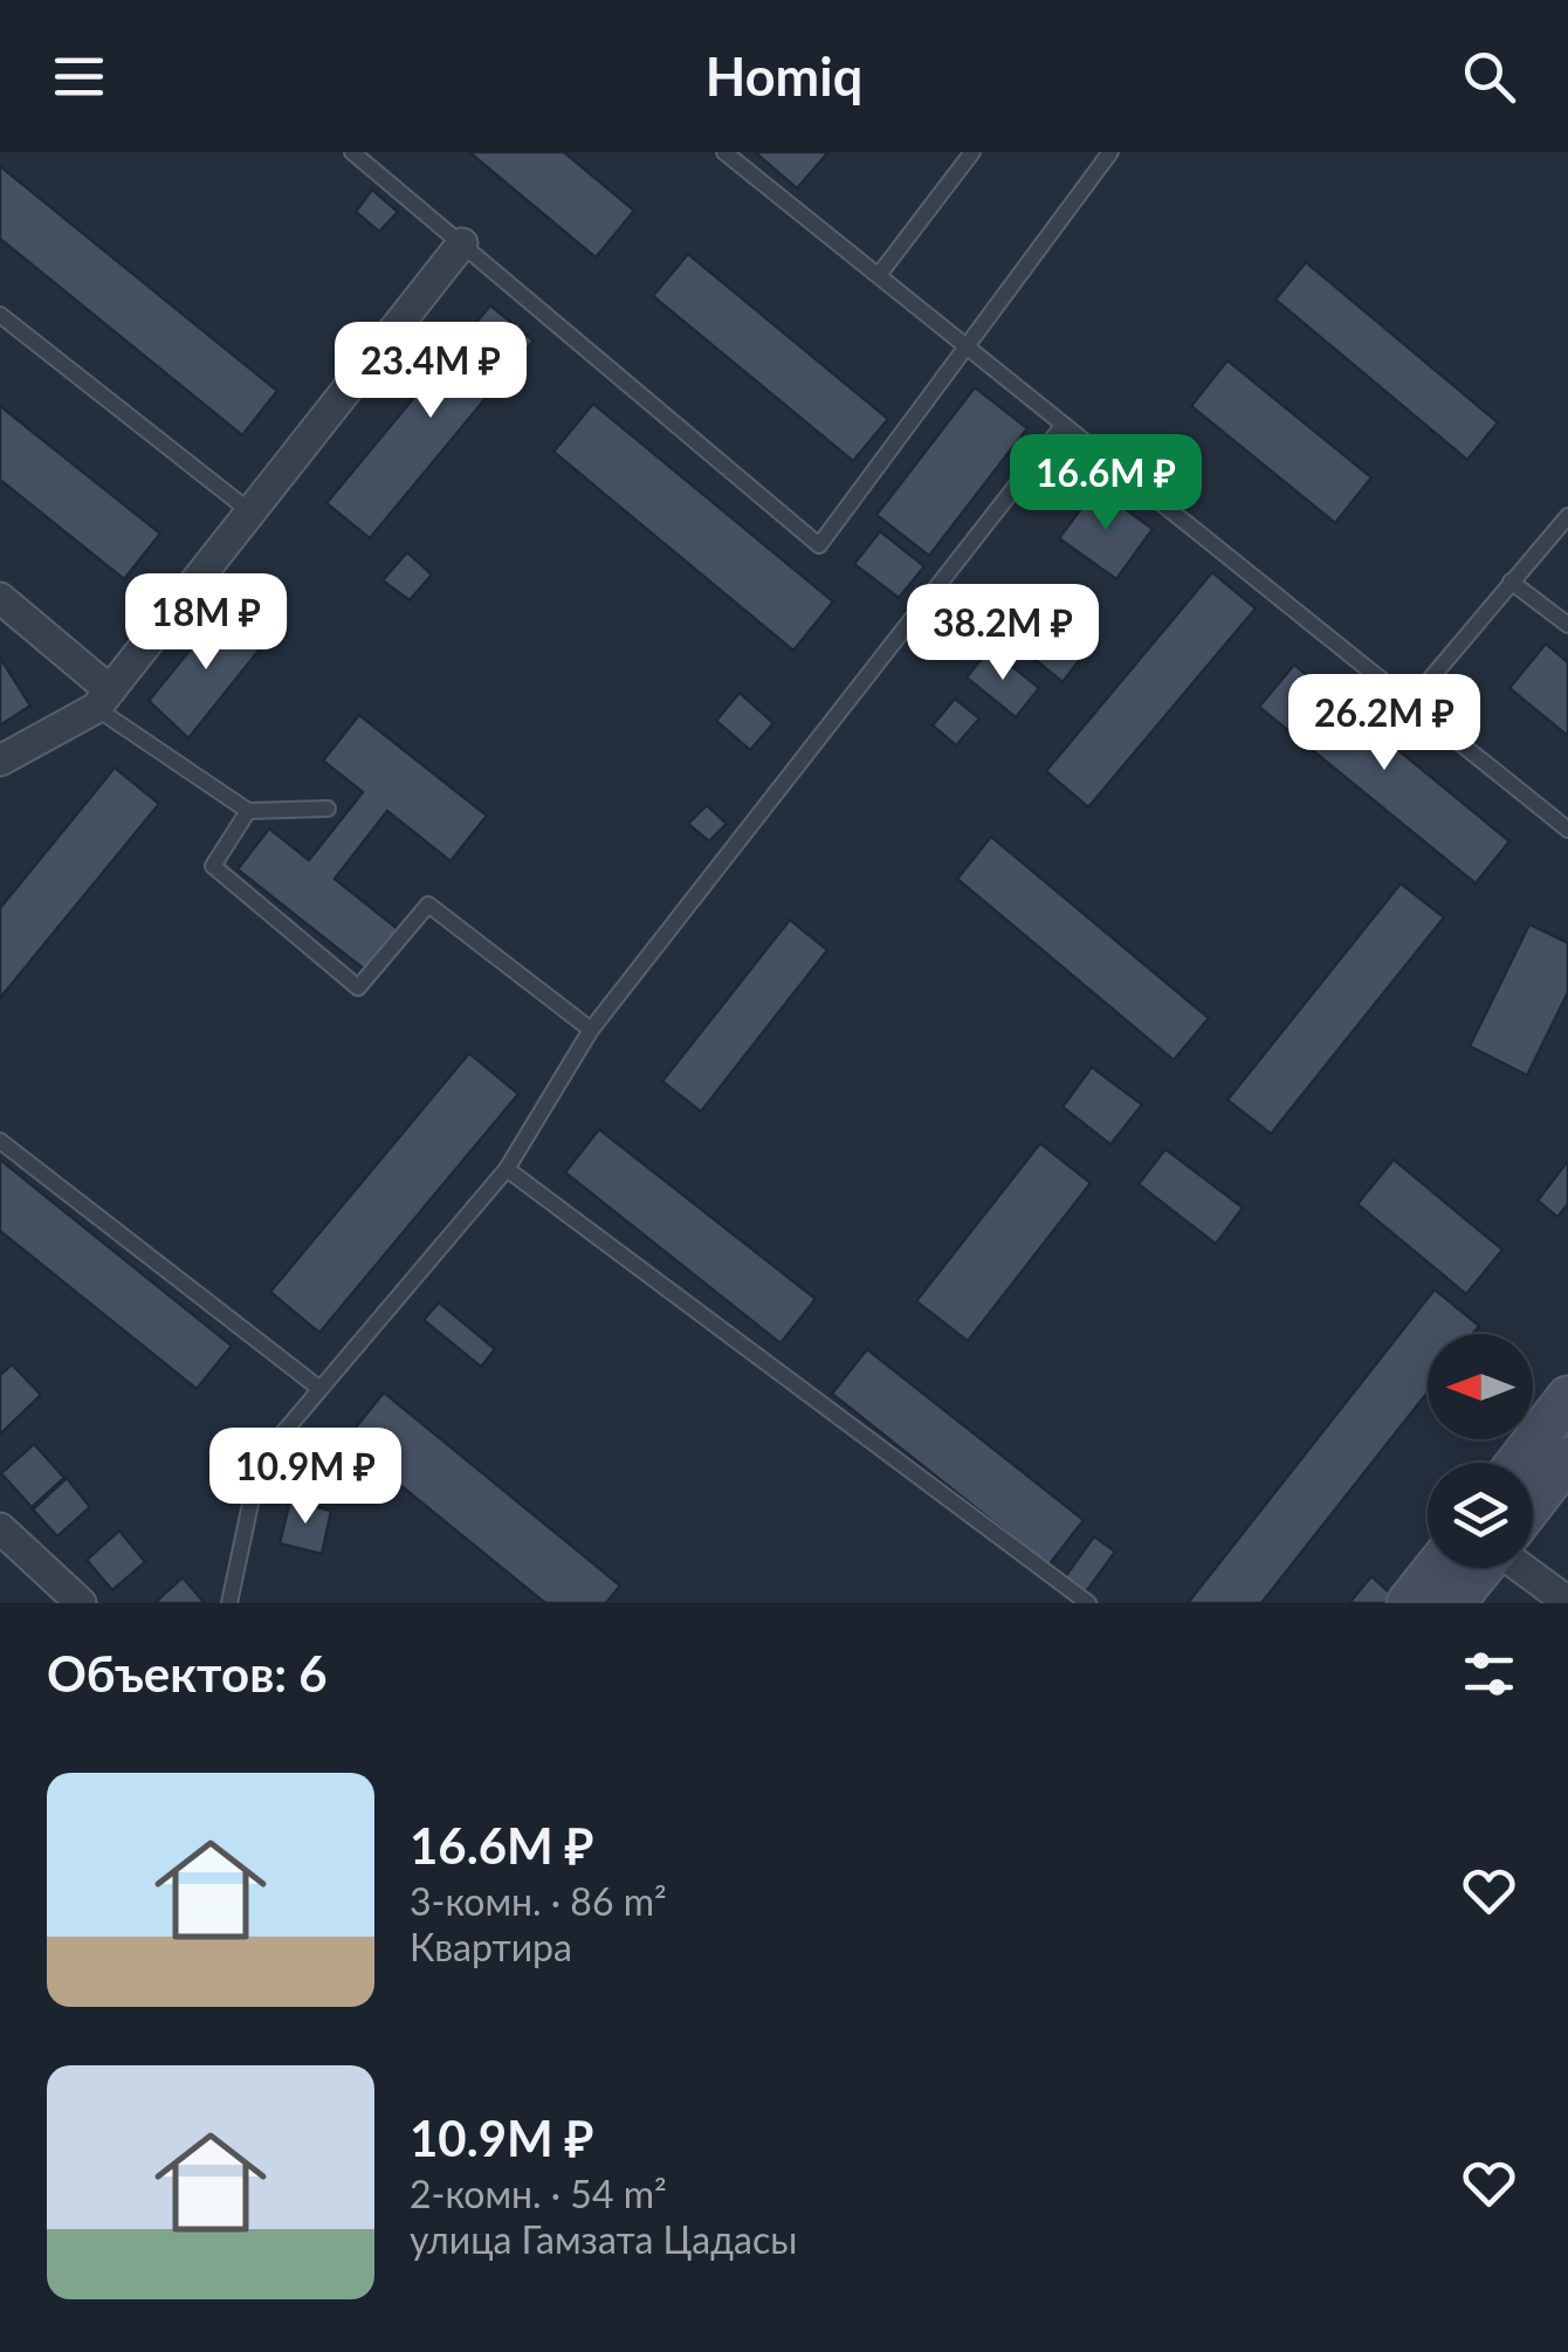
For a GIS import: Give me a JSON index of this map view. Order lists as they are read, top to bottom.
{
  "north": "left",
  "page": {
    "header": "Homiq",
    "price": [
      "23.4M ₽",
      "16.6M ₽",
      "18M ₽",
      "38.2M ₽",
      "26.2M ₽",
      "10.9M ₽"
    ],
    "heading": "Объектов: 6",
    "list": [
      {
        "name": "16.6M ₽",
        "note": "3-комн. · 86 m² · Квартира"
      },
      {
        "name": "10.9M ₽",
        "note": "2-комн. · 54 m² · улица Гамзата Цадасы"
      }
    ]
  }
}
